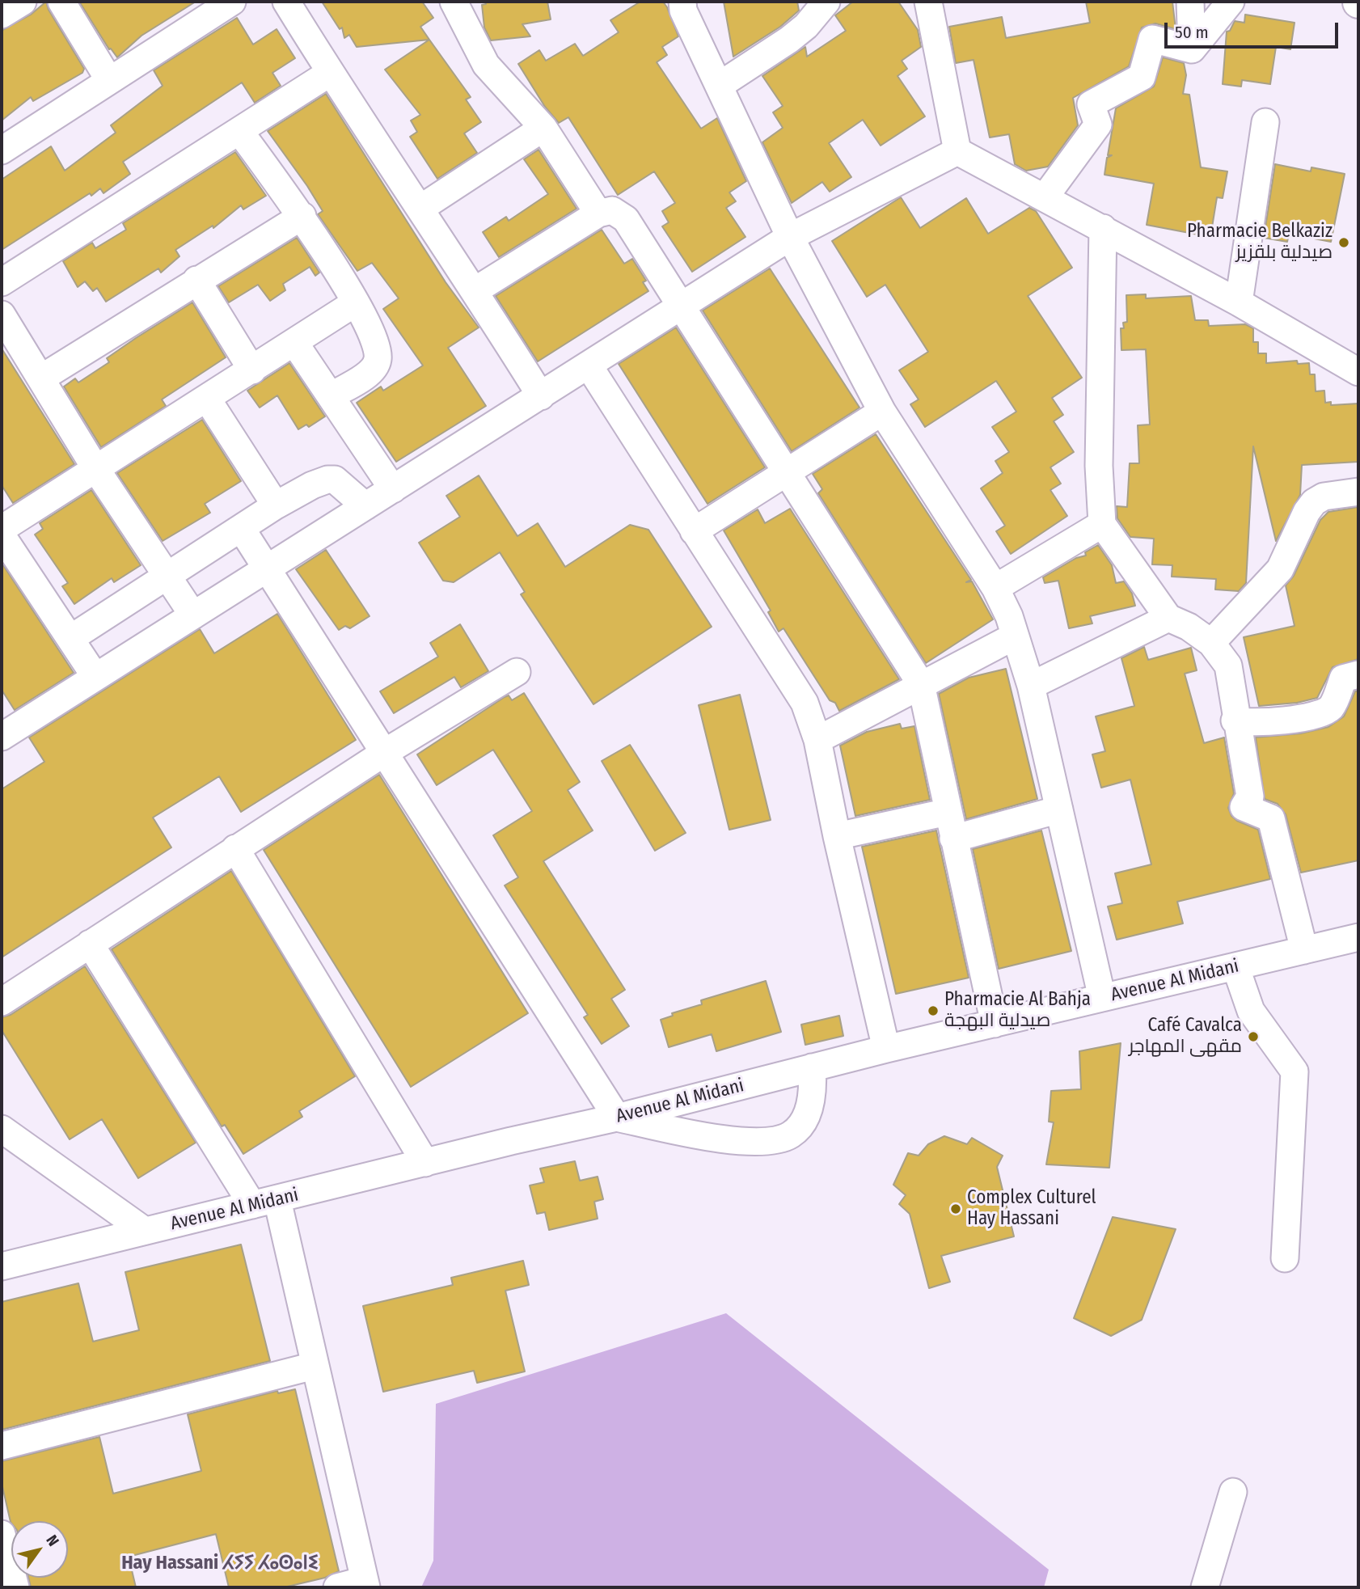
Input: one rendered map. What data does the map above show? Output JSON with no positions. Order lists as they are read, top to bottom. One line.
{"streets":{"street":["Avenue Al Midani"]},"districts":["Hay Hassani ⵃⵢⵢ ⵃⴰⵙⴰⵏⵉ"],"places":["Pharmacie Belkaziz صيدلية بلقزيز","Pharmacie Al Bahja صيدلية البهجة","Café Cavalca مقهى المهاجر","Complex Culturel Hay Hassani"],"scale_bar":"50 m","north":"top right"}
